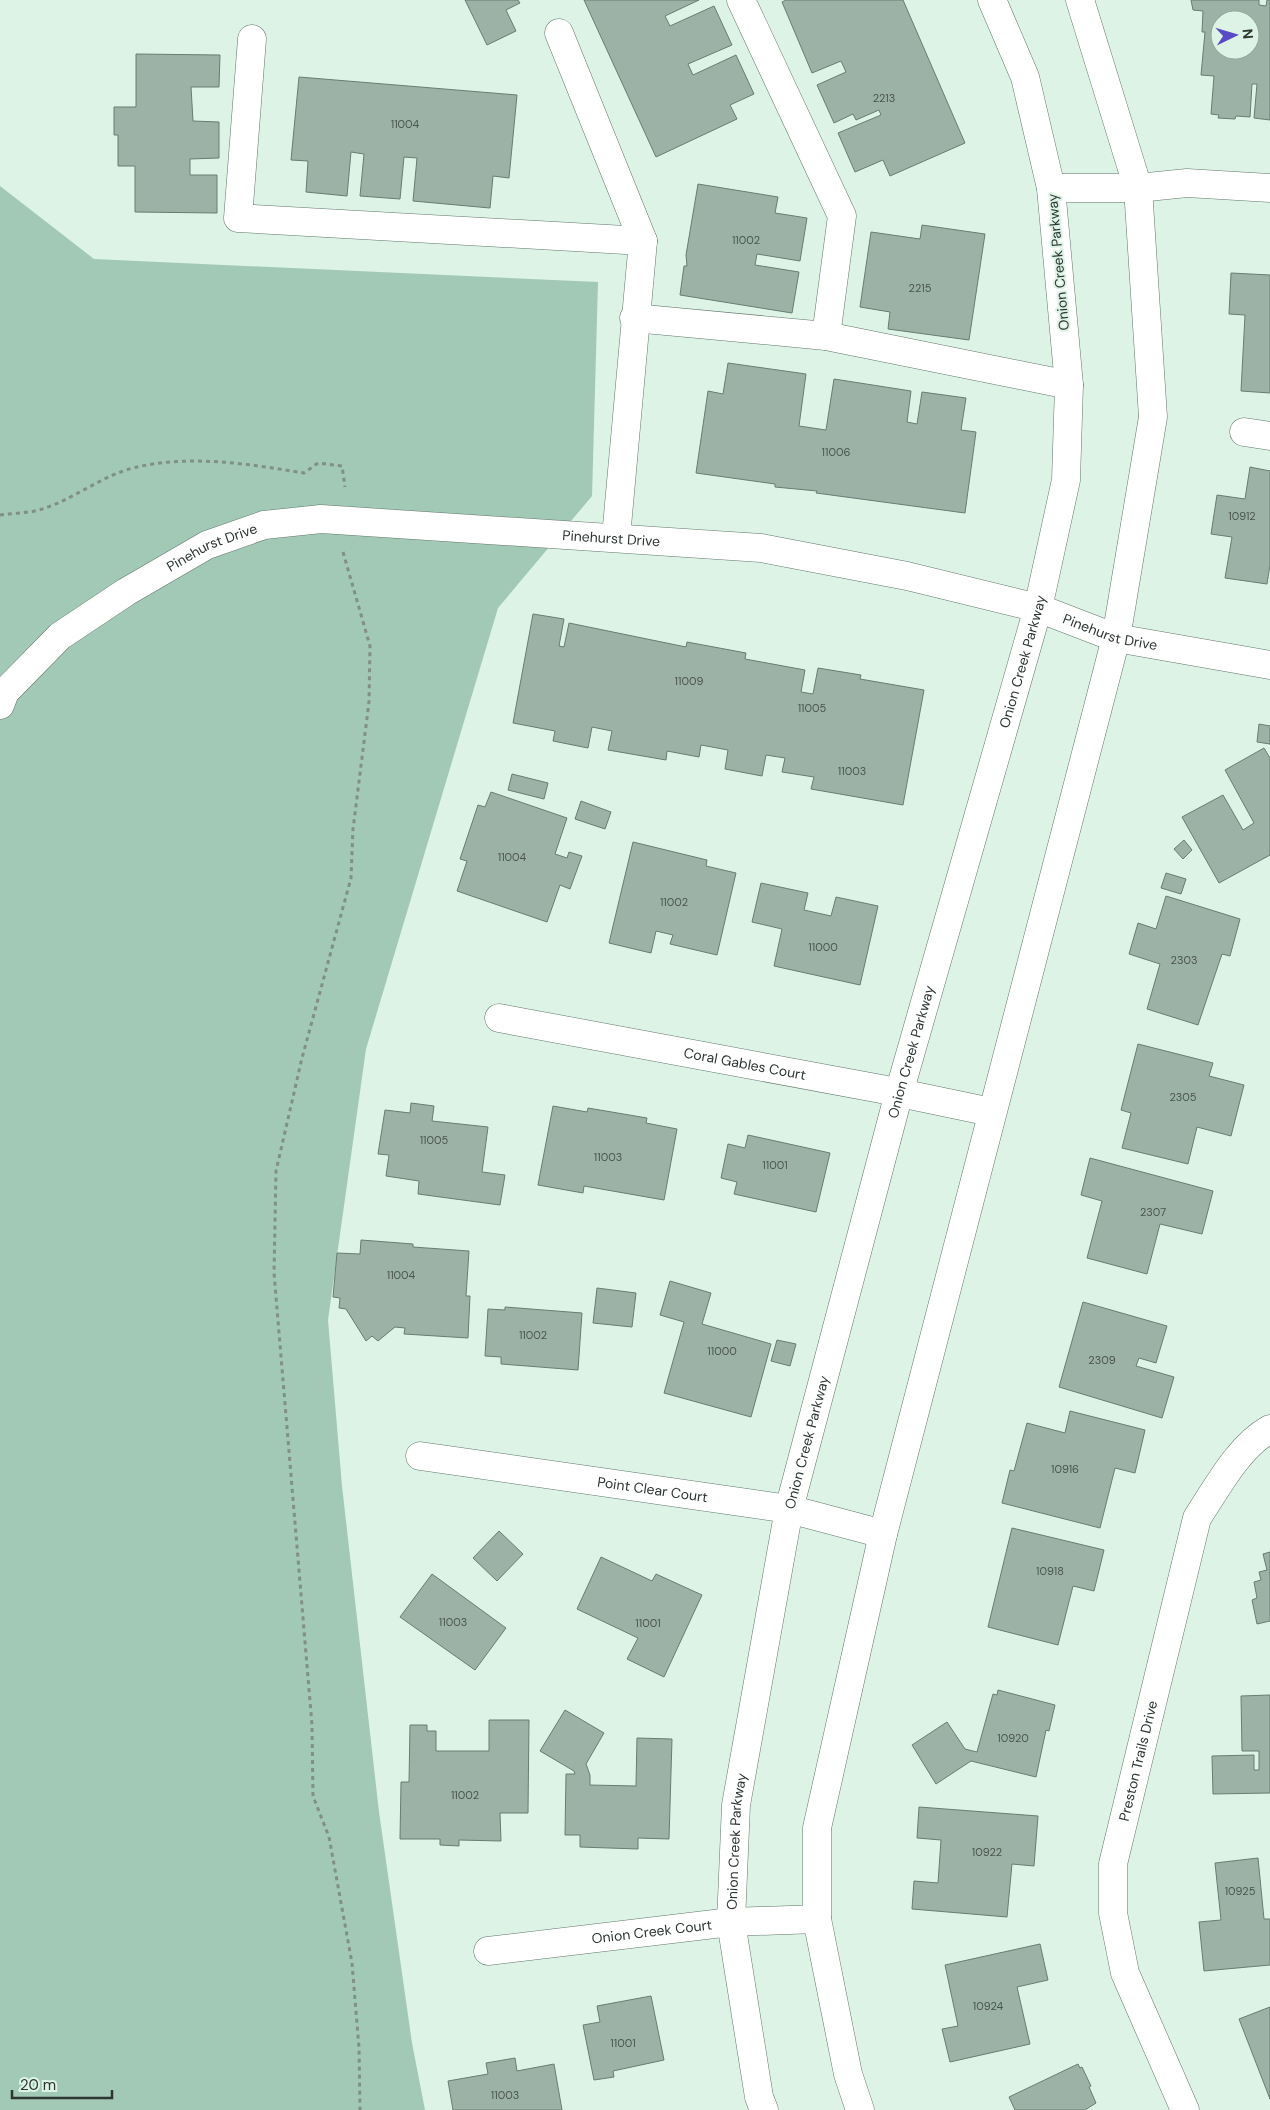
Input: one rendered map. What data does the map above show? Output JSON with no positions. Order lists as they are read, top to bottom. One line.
{"streets":{"street":["Onion Creek Parkway","Pinehurst Drive","Coral Gables Court","Point Clear Court","Preston Trails Drive","Onion Creek Court"]},"crossings":[["Onion Creek Parkway","Pinehurst Drive"],["Onion Creek Parkway","Coral Gables Court"],["Onion Creek Parkway","Point Clear Court"],["Onion Creek Parkway","Onion Creek Court"]],"house_numbers":["2213","11004","11002","2215","11006","10912","11009","11005","11003","11004","11002","11000","2303","2305","11005","11003","11001","2307","11004","11002","11000","2309","10916","10918","11003","11001","10920","11002","10922","10925","10924","11001","11003"],"scale_bar":"20 m","north":"right"}
